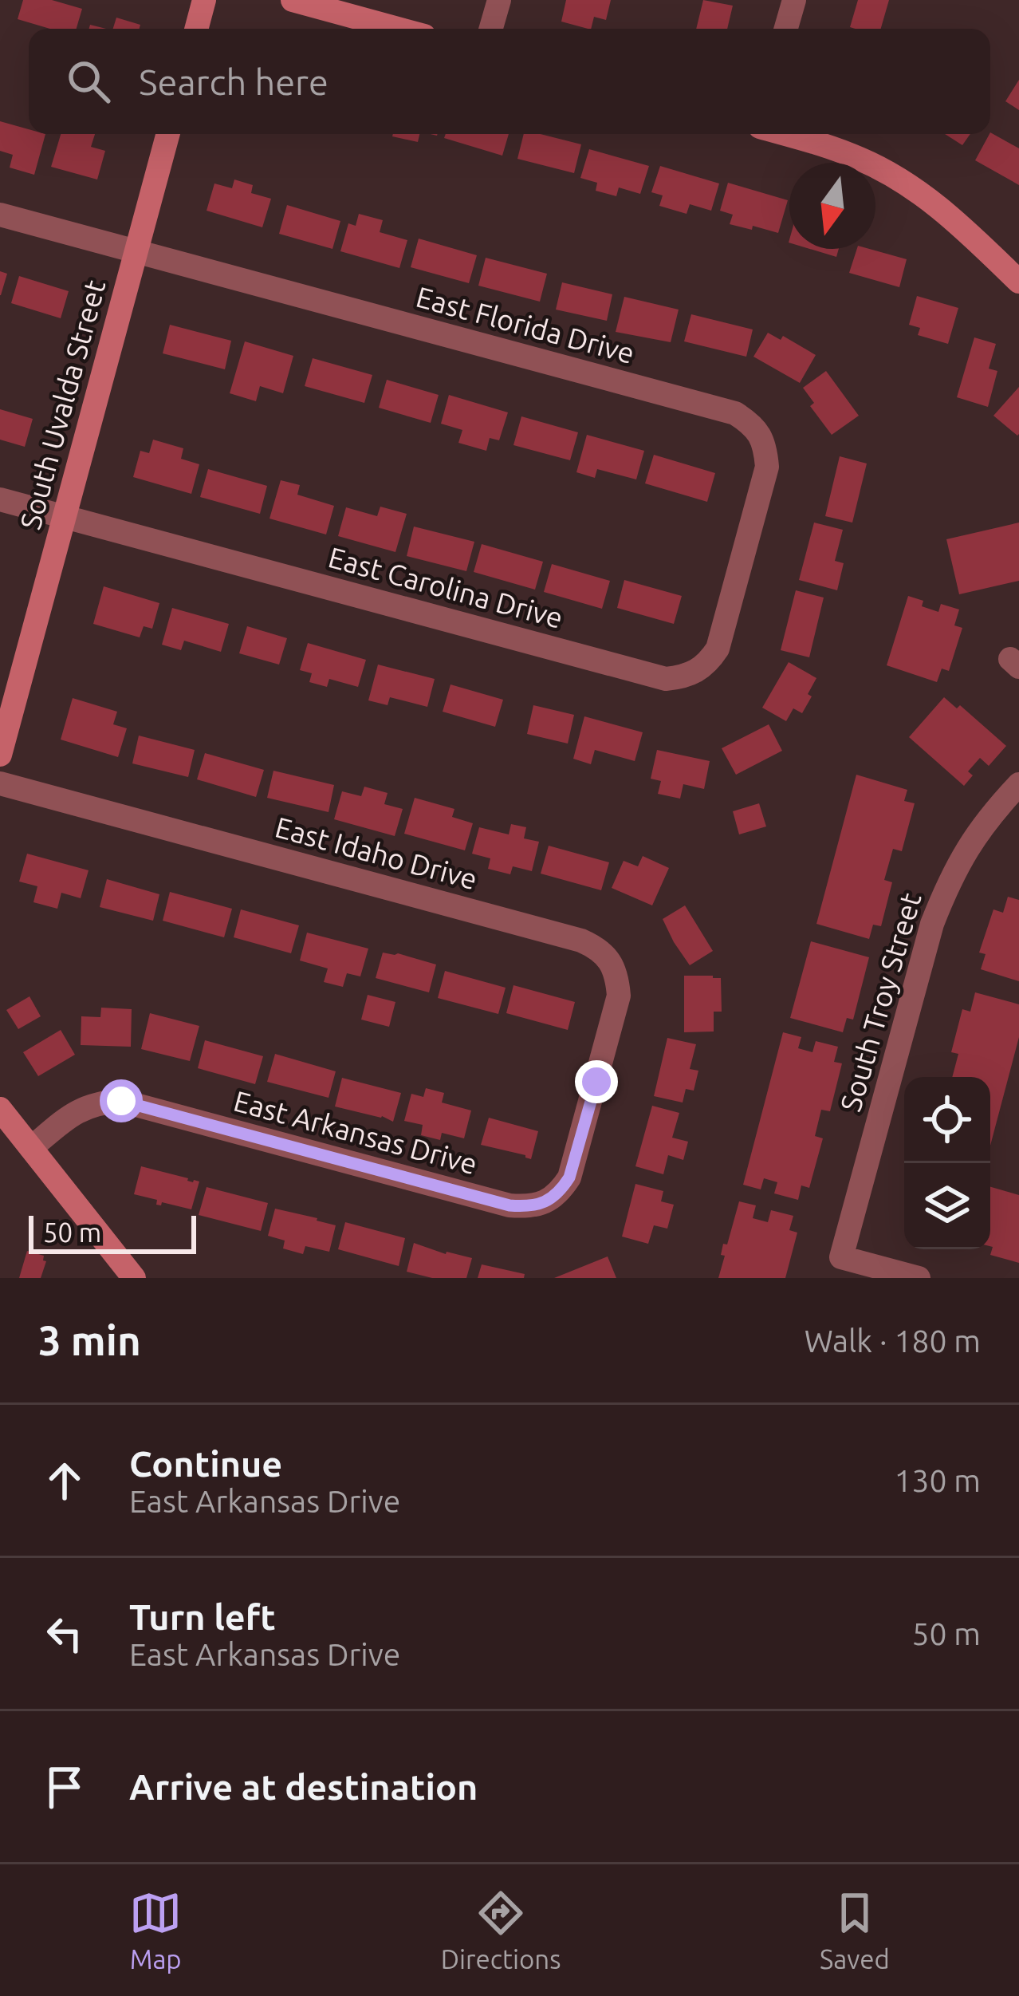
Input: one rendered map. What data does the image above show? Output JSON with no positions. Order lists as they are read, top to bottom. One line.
{"streets":{"street":["East Florida Drive","South Uvalda Street","East Carolina Drive","East Idaho Drive","South Troy Street","East Arkansas Drive"]},"crossings":[["East Florida Drive","South Uvalda Street"],["East Florida Drive","East Carolina Drive"],["South Uvalda Street","East Carolina Drive"],["East Idaho Drive","East Arkansas Drive"]],"scale_bar":"50 m","north":"bottom","page":{"search":"Search here","scale":"50 m","heading":["3 min","Walk · 180 m"],"list":[["Continue","East Arkansas Drive","130 m"],["Turn left","East Arkansas Drive","50 m"],"Arrive at destination"],"nav":["Map","Directions","Saved"]}}
